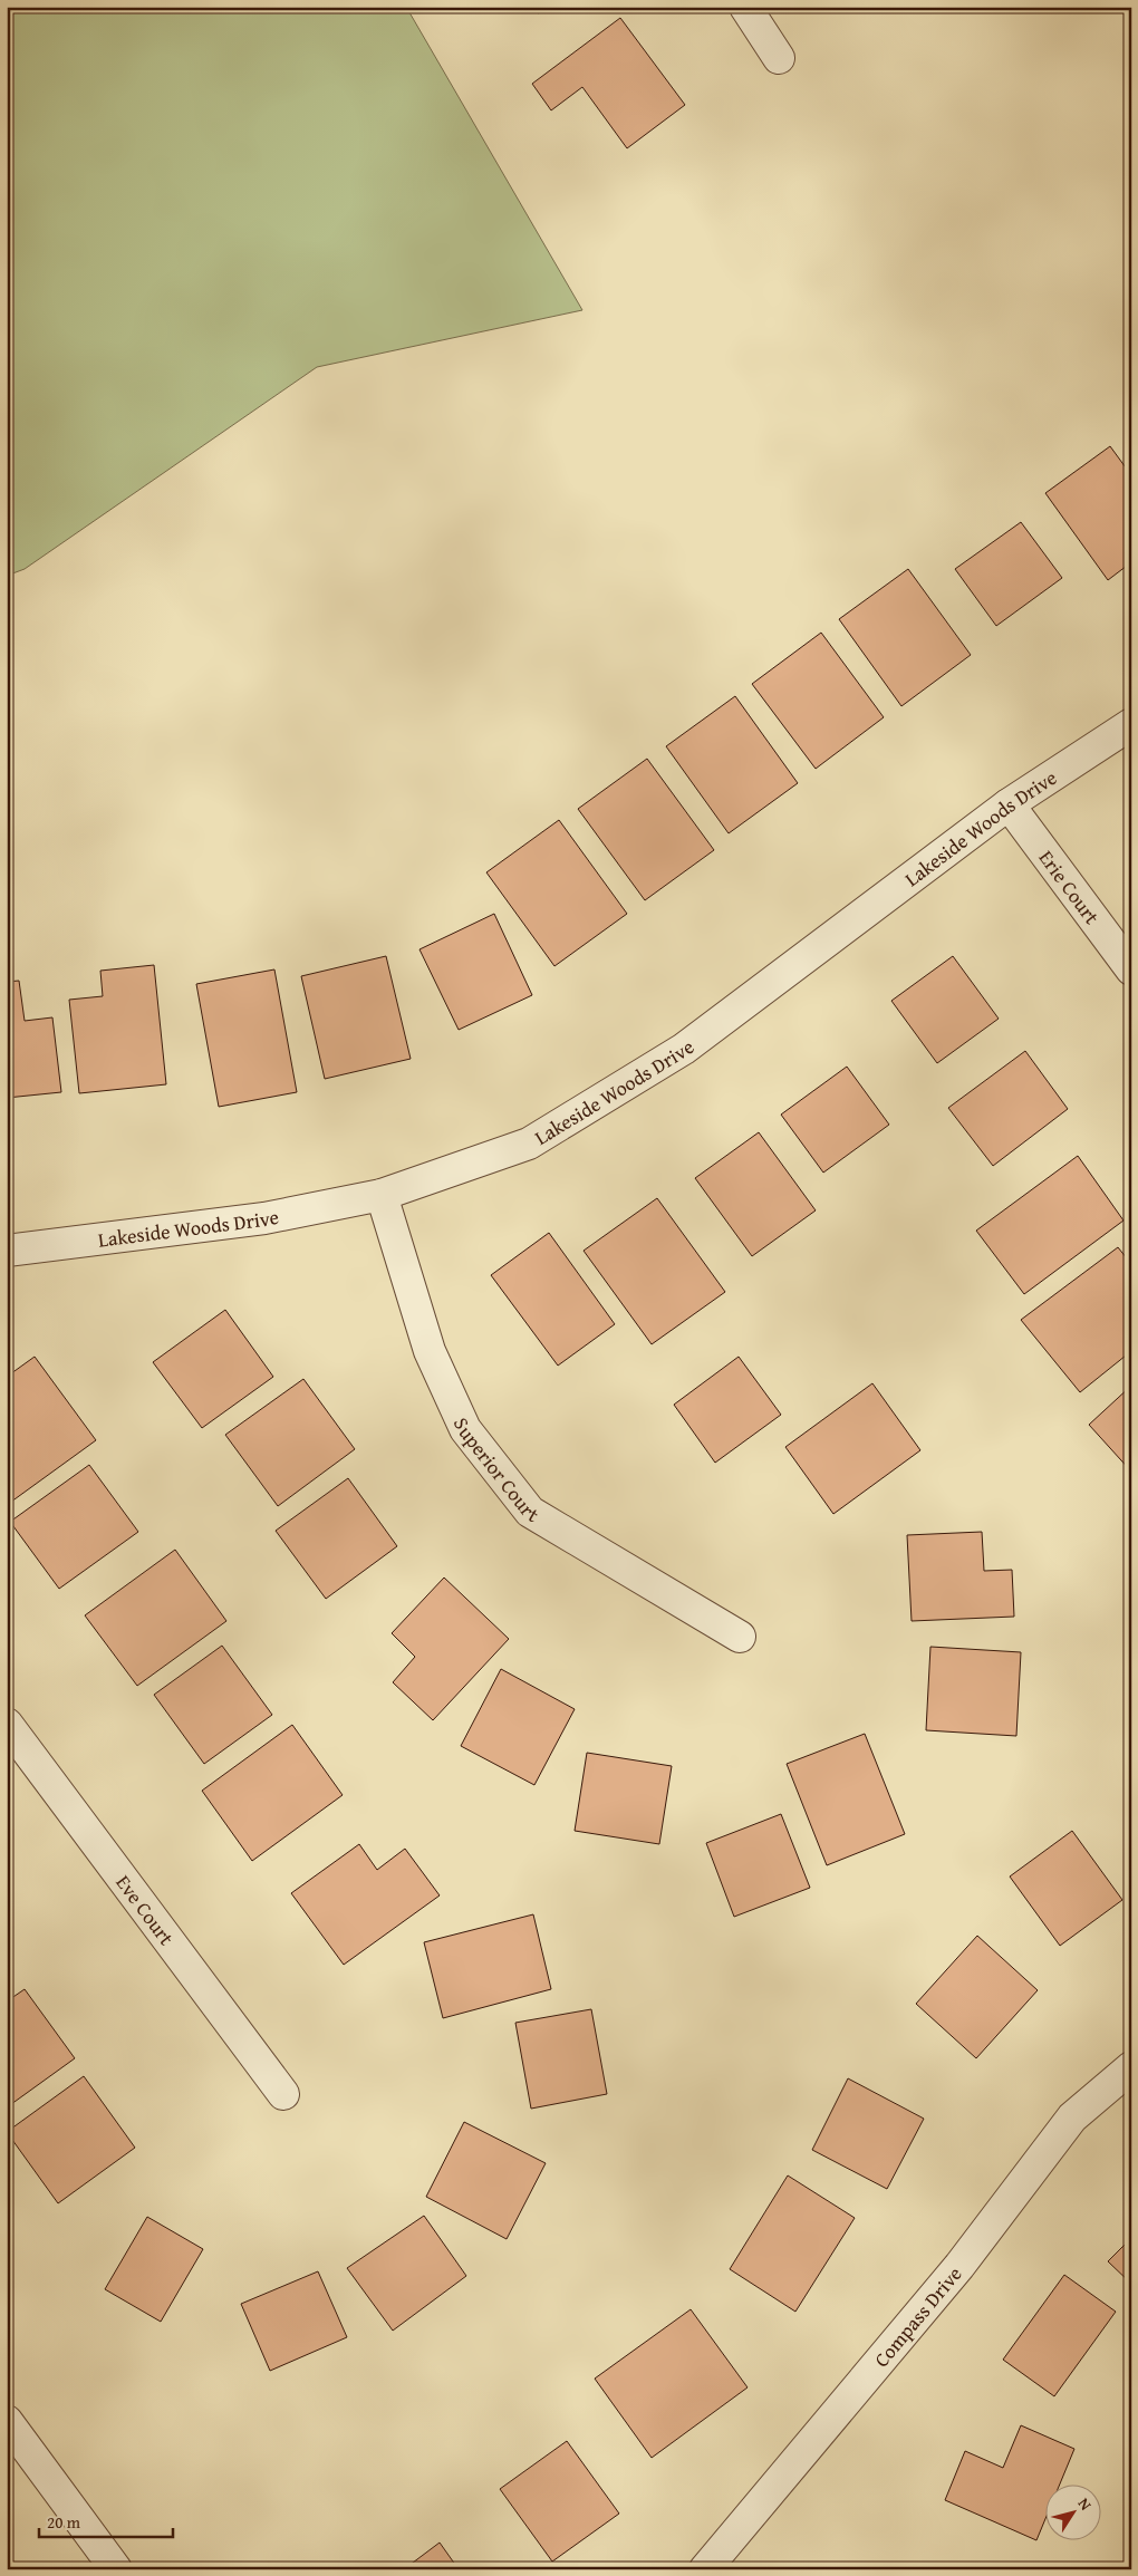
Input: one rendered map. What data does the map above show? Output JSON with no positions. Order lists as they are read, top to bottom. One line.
{"streets":{"street":["Lakeside Woods Drive","Erie Court","Superior Court","Eve Court","Compass Drive"]},"crossings":[["Lakeside Woods Drive","Erie Court"],["Lakeside Woods Drive","Superior Court"]],"scale_bar":"20 m","north":"top right"}
